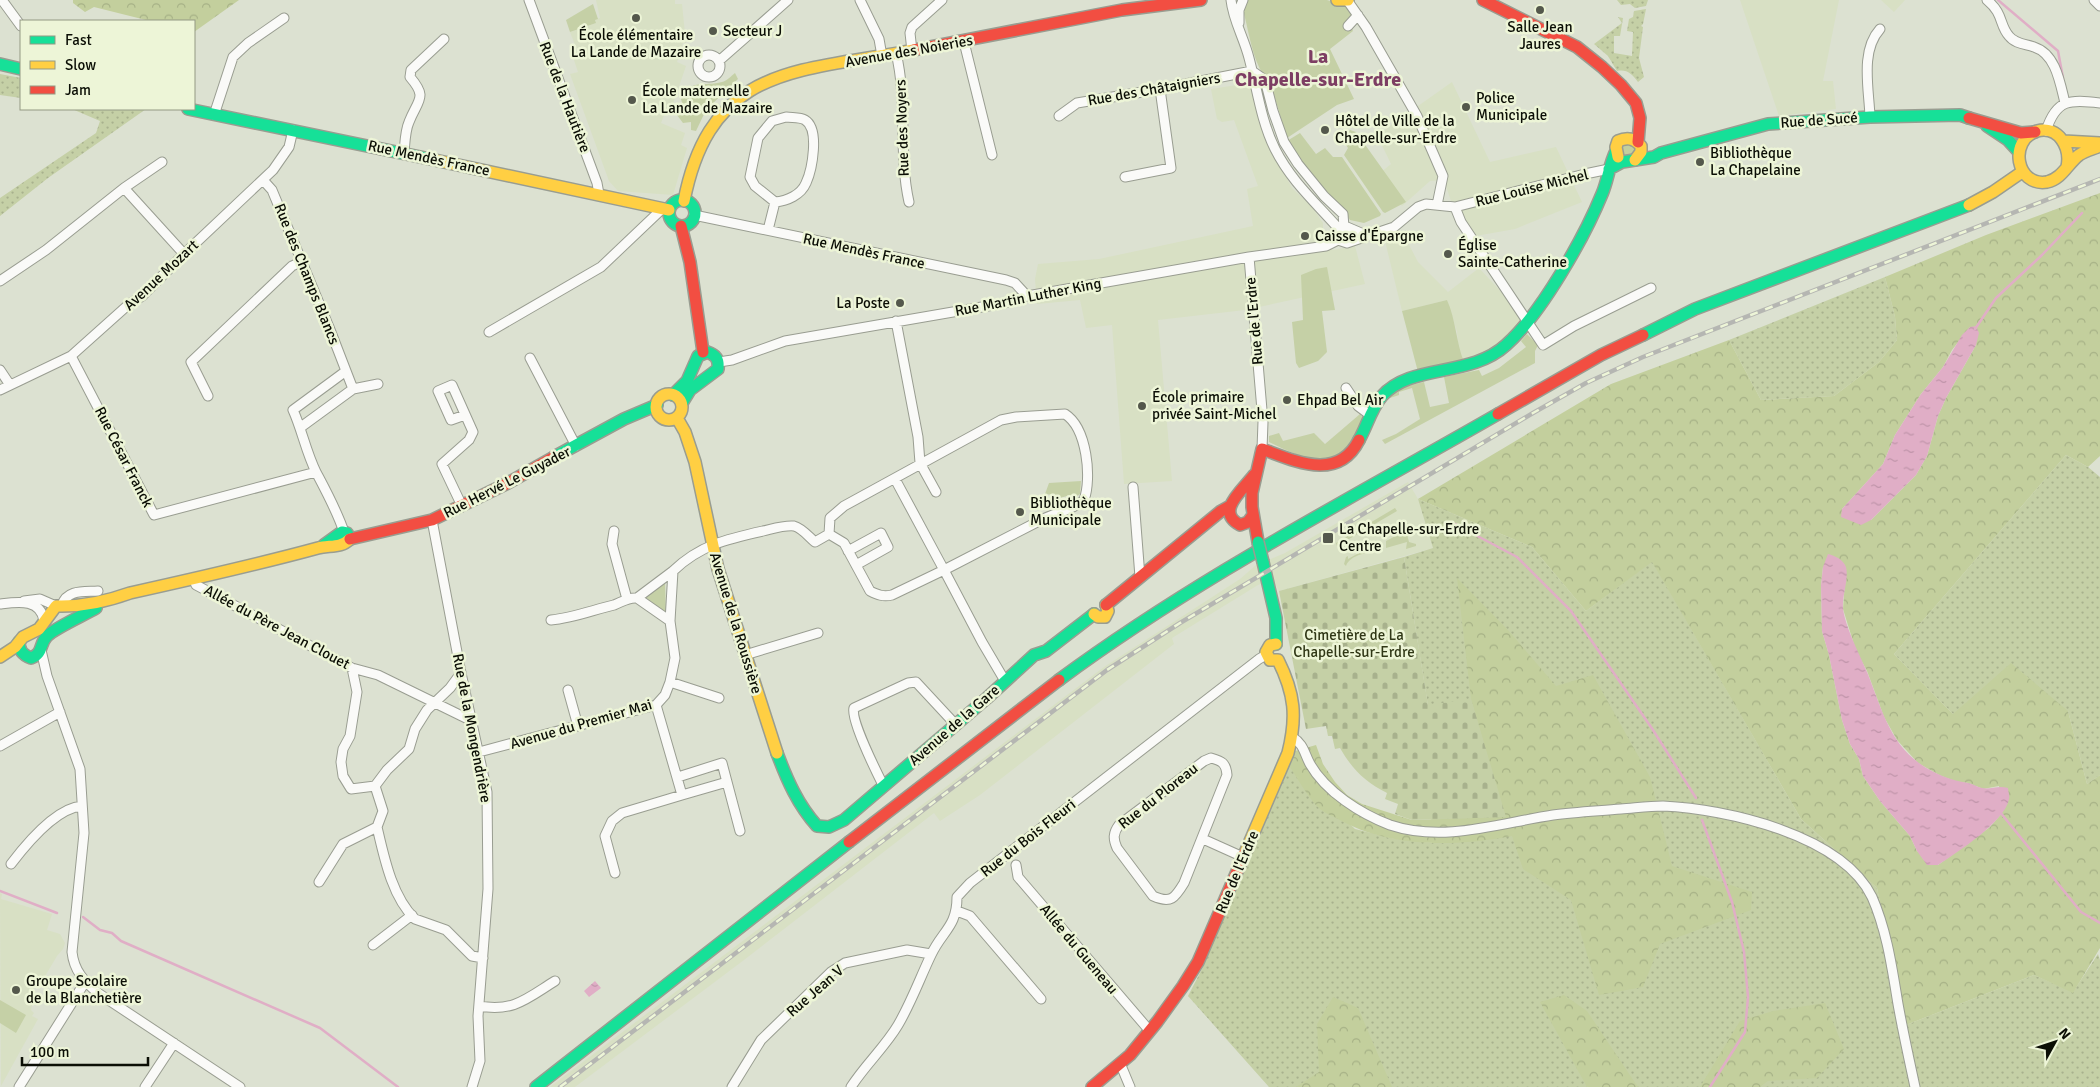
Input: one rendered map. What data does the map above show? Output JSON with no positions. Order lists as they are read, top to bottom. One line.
{"streets":{"street":["Avenue des Noieries","Rue des Châtaigniers","Rue de la Hautière","Rue de Sucé","Rue des Noyers","Rue Mendès France","Rue Louise Michel","Rue des Champs Blancs","Avenue Mozart","Rue Martin Luther King","Rue de l'Erdre","Rue César Franck","Rue Hervé Le Guyader","Avenue de la Roussière","Allée du Père Jean Clouet","Avenue du Premier Mai","Avenue de la Gare","Rue de la Mongendrière","Rue du Ploreau","Rue du Bois Fleuri","Allée du Gueneau","Rue Jean V"]},"crossings":[["Avenue des Noieries","Rue des Noyers"],["Avenue des Noieries","Rue Mendès France"],["Rue de la Hautière","Rue Mendès France"],["Rue de Sucé","Rue Louise Michel"],["Rue Mendès France","Avenue Mozart"],["Rue Mendès France","Rue Martin Luther King"],["Rue des Champs Blancs","Avenue Mozart"],["Avenue Mozart","Rue César Franck"],["Rue Martin Luther King","Rue de l'Erdre"],["Rue de l'Erdre","Avenue de la Gare"],["Rue de l'Erdre","Rue du Bois Fleuri"],["Rue de l'Erdre","Allée du Gueneau"],["Rue Hervé Le Guyader","Avenue de la Roussière"],["Rue Hervé Le Guyader","Allée du Père Jean Clouet"],["Rue Hervé Le Guyader","Rue de la Mongendrière"],["Avenue de la Roussière","Avenue de la Gare"],["Allée du Père Jean Clouet","Rue de la Mongendrière"],["Avenue du Premier Mai","Rue de la Mongendrière"],["Rue du Bois Fleuri","Rue Jean V"]],"districts":["La Chapelle-sur-Erdre"],"parks":["Cimetière de La Chapelle-sur-Erdre"],"places":{"other":["Salle Jean Jaures","École élémentaire La Lande de Mazaire","Secteur J","École maternelle La Lande de Mazaire","Police Municipale","Hôtel de Ville de la Chapelle-sur-Erdre","Bibliothèque La Chapelaine","Caisse d'Épargne","Église Sainte-Catherine","La Poste","Ehpad Bel Air","École primaire privée Saint-Michel","Bibliothèque Municipale","Groupe Scolaire de la Blanchetière"],"transit":["La Chapelle-sur-Erdre Centre"]},"legend":["Fast","Slow","Jam"],"scale_bar":"100 m","north":"top right"}
